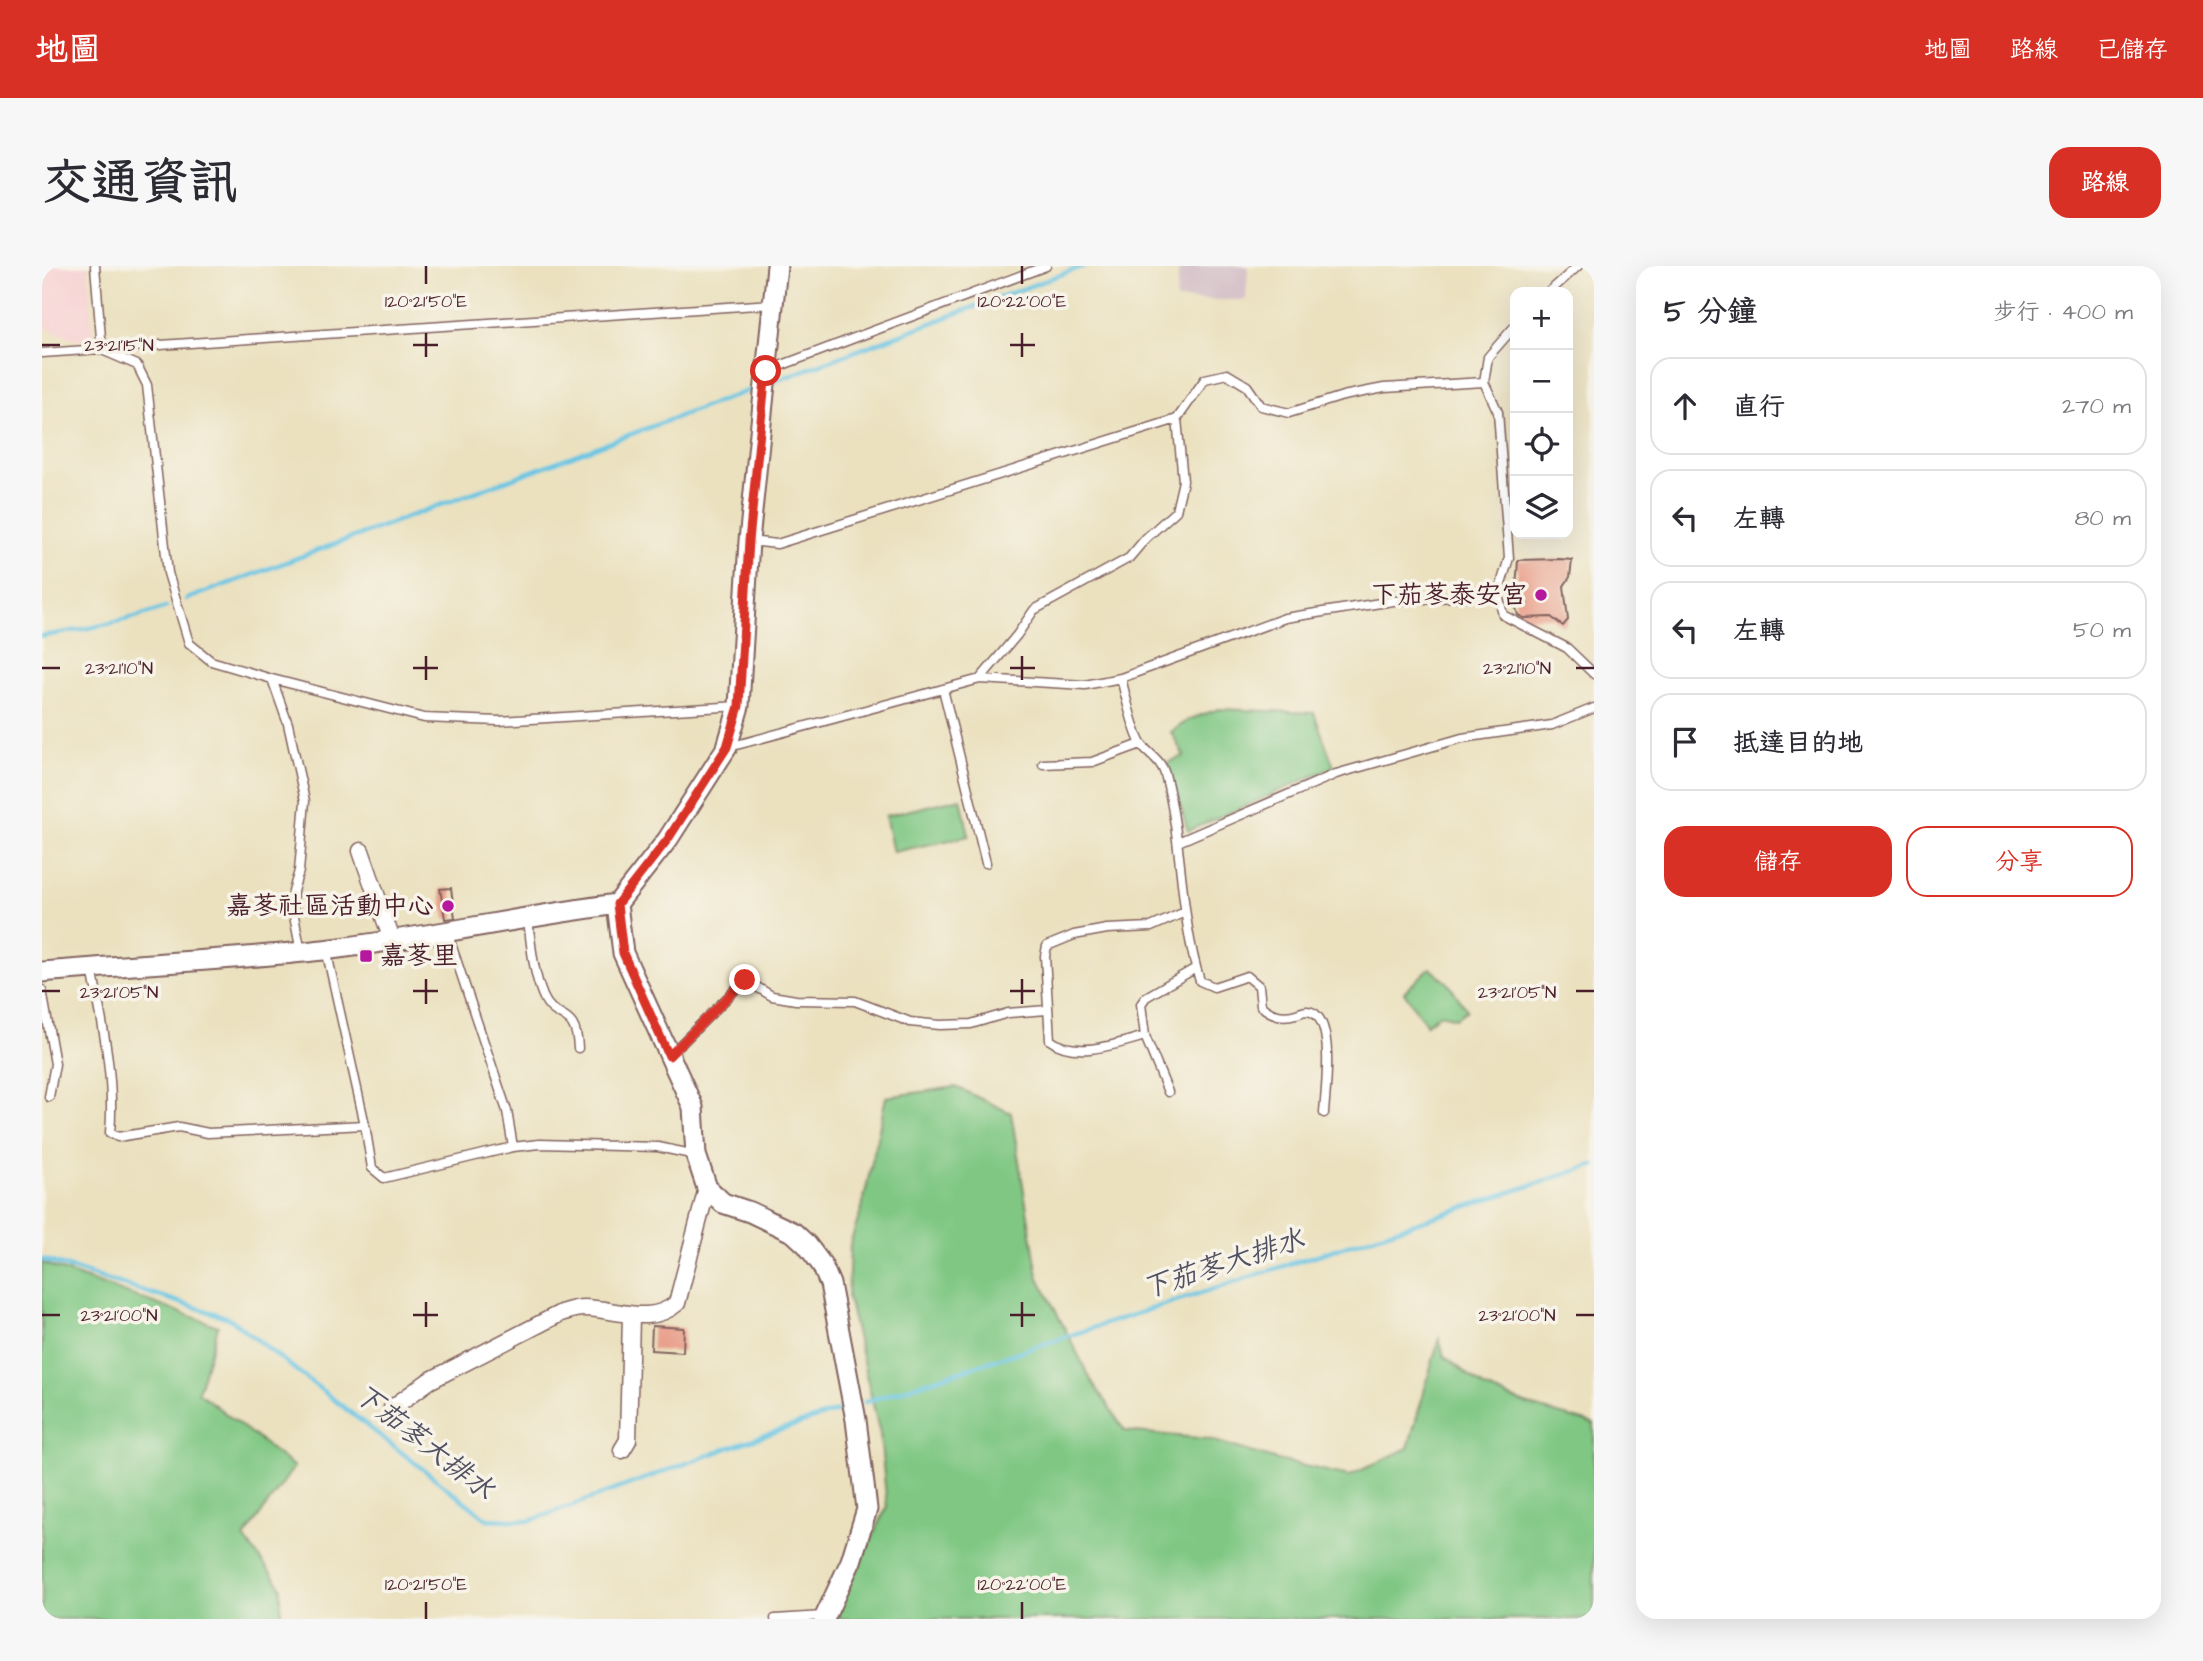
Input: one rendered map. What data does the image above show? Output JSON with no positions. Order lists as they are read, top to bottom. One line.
{"water":["下茄苳大排水"],"places":{"other":["下茄苳泰安宮","嘉苳社區活動中心"],"transit":["嘉苳里"]},"page":{"header":"地圖","nav":["地圖","路線","已儲存"],"title":"交通資訊","buttons":["路線",["儲存","分享"]],"heading":["5 分鐘","步行 · 400 m"],"map_buttons":["+","−"],"list":[["直行","270 m"],["左轉","80 m"],["左轉","50 m"],"抵達目的地"]},"coordinates":["120°21'50\"E","120°22'00\"E","23°21'15\"N","23°21'10\"N","23°21'05\"N","23°21'00\"N"]}
